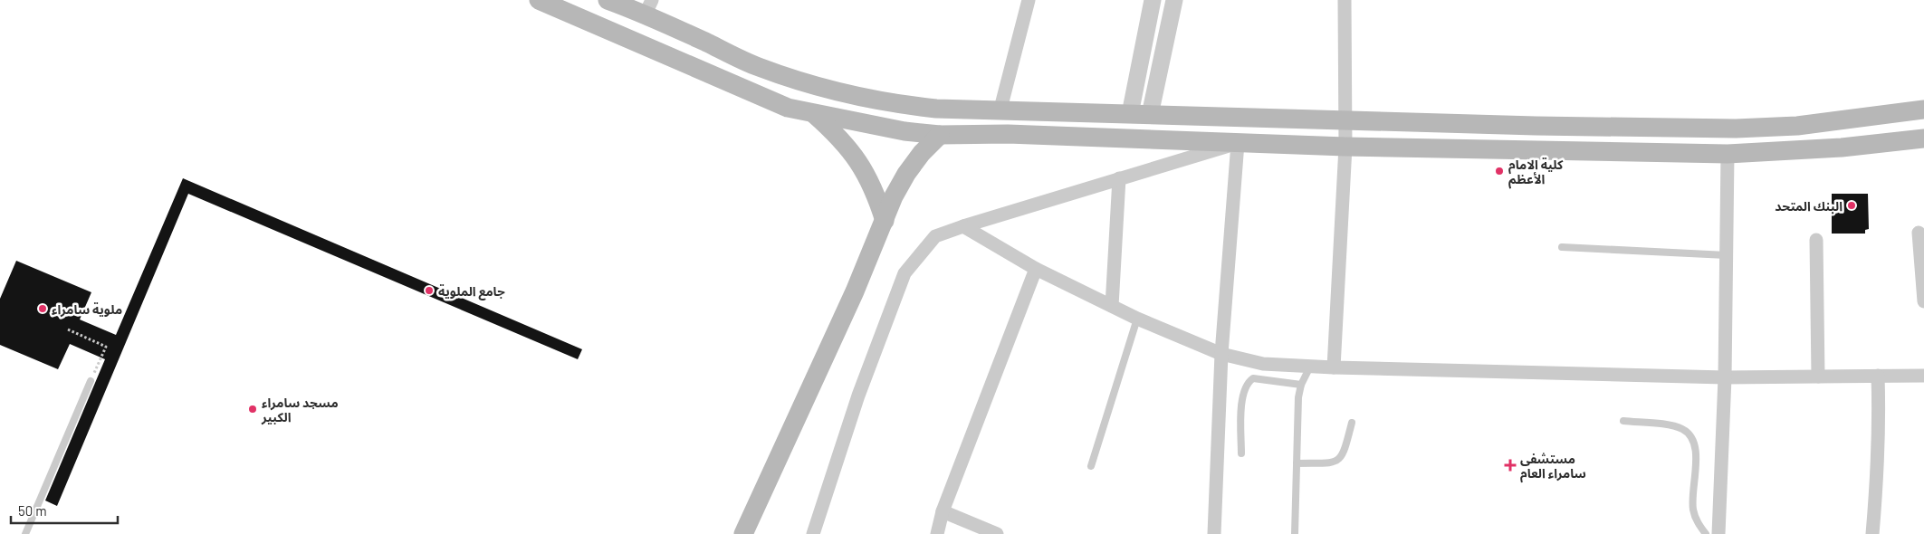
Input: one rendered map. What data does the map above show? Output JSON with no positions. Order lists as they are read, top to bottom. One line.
{"places":{"other":["كلية الامام الأعظم","البنك المتحد","جامع الملوية","ملوية سامراء","مسجد سامراء الكبير"],"health":["مستشفى سامراء العام"]},"scale_bar":"50 m"}
